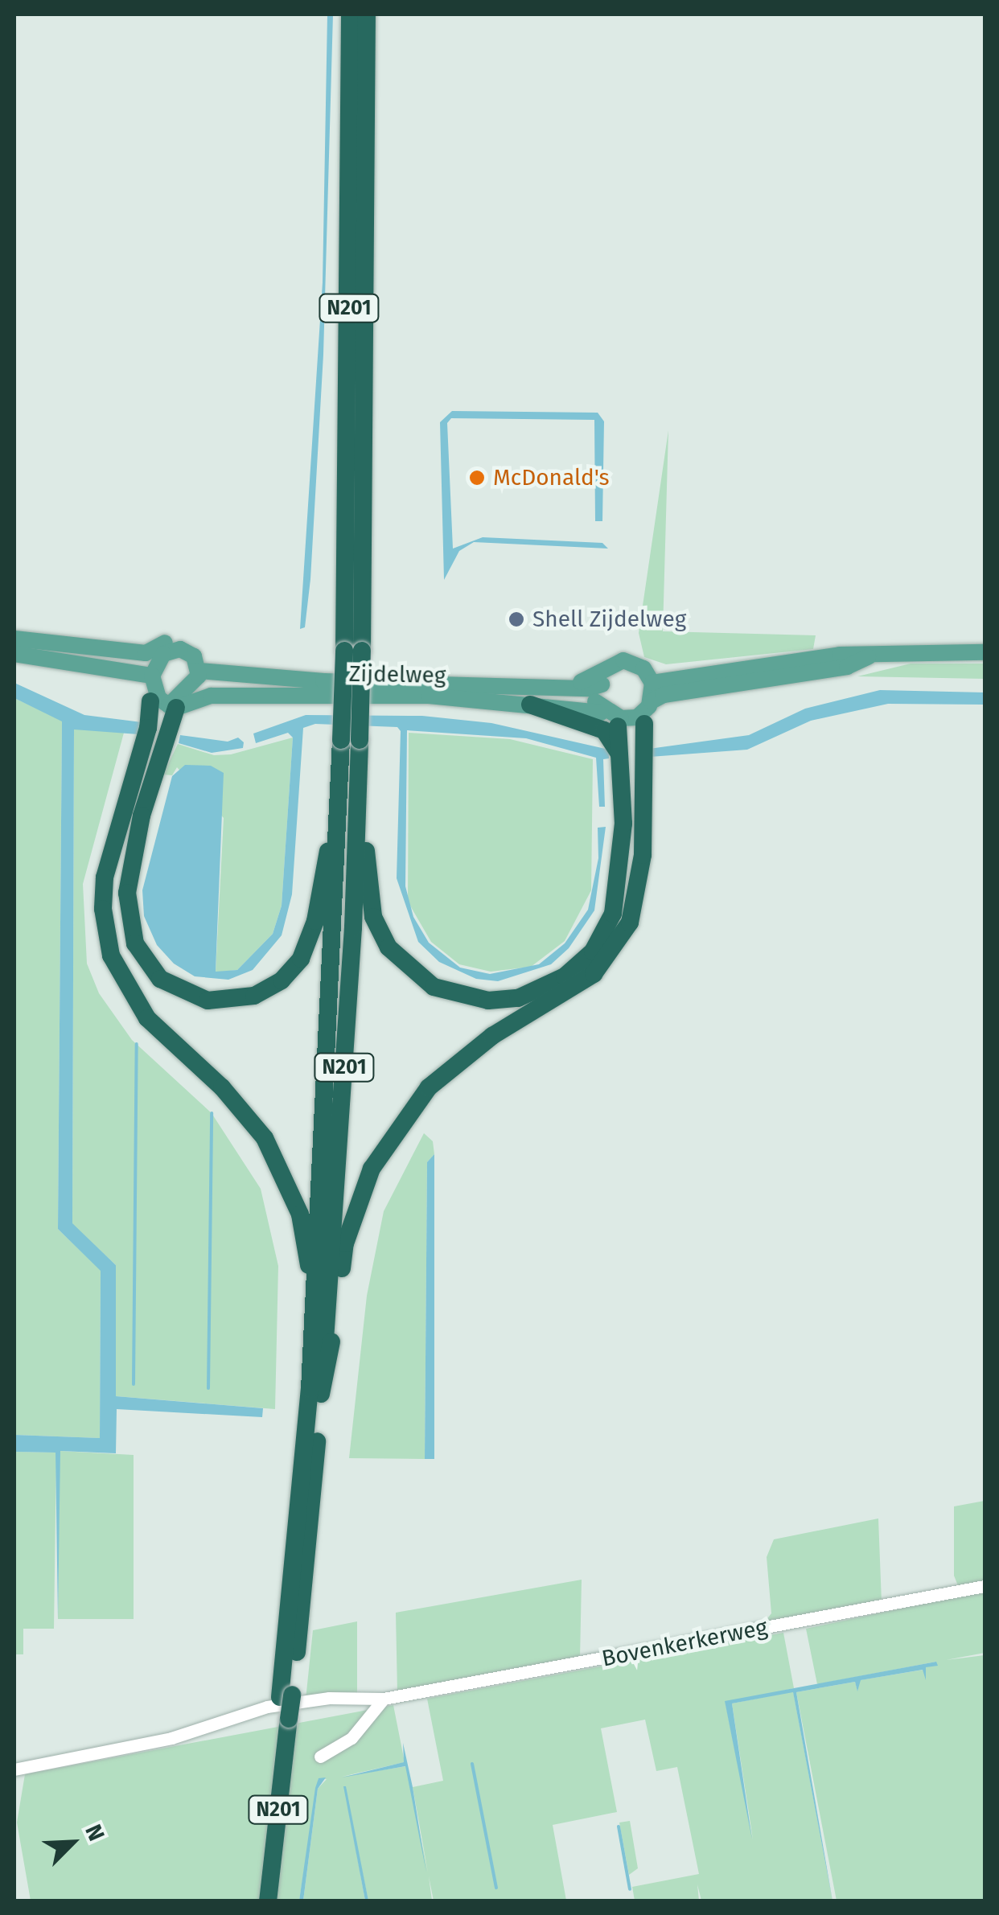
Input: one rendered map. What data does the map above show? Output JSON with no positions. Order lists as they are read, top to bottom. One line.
{"streets":{"highway":["N201"],"main road":["Zijdelweg"],"street":["Bovenkerkerweg"]},"crossings":[["N201","Zijdelweg"]],"places":["McDonald's","Shell Zijdelweg"],"north":"top right"}
